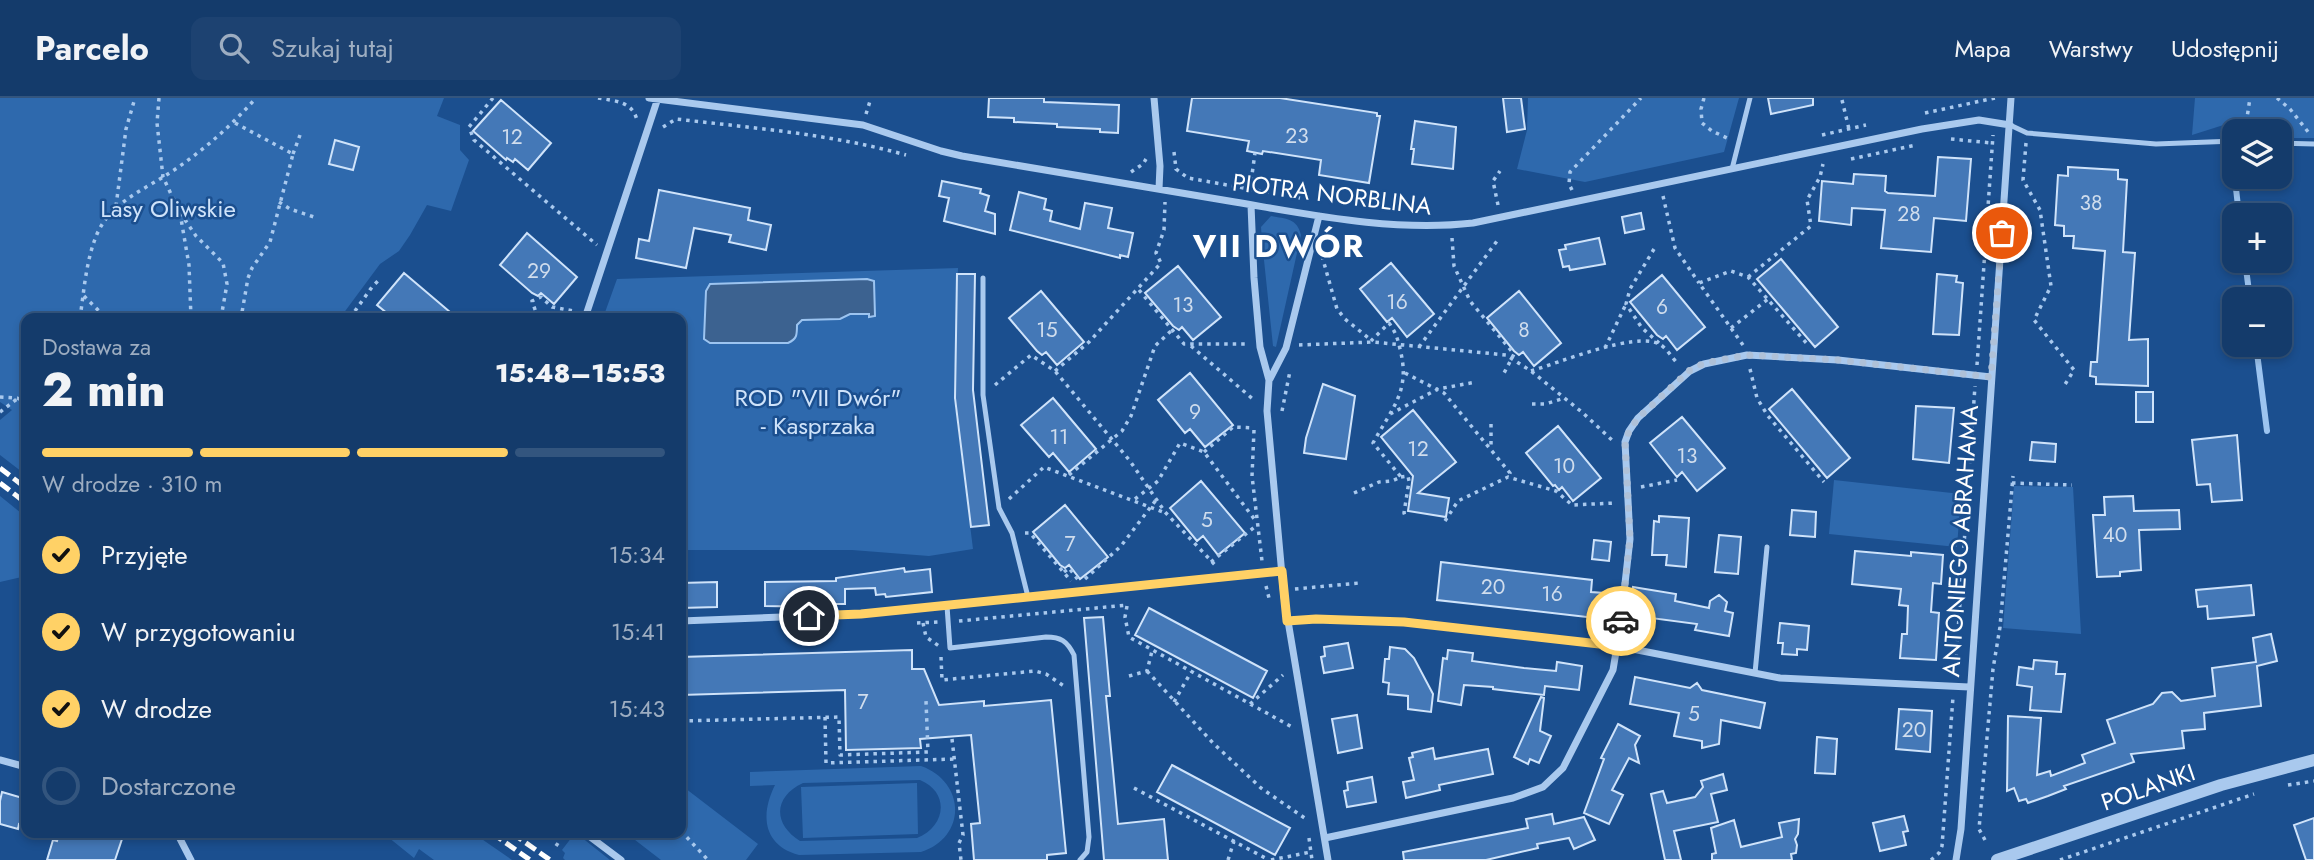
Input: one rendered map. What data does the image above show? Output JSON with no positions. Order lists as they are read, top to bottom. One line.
{"streets":{"street":["PIOTRA NORBLINA","ANTONIEGO ABRAHAMA","POLANKI"]},"crossings":[["PIOTRA NORBLINA","ANTONIEGO ABRAHAMA"]],"districts":["VII DWÓR"],"parks":["Lasy Oliwskie","ROD \"VII Dwór\" - Kasprzaka"],"house_numbers":["23","12","38","28","29","16","13","6","15","8","9","11","12","13","10","5","40","7","20","16","7","5","20"],"page":{"header":"Parcelo","search":"Szukaj tutaj","nav":["Mapa","Warstwy","Udostępnij"],"map_buttons":["+","−"],"heading":["2 min","Dostawa za","15:48–15:53"],"bar":"W drodze · 310 m","list":[["Przyjęte","15:34"],["W przygotowaniu","15:41"],["W drodze","15:43"],"Dostarczone"]}}
